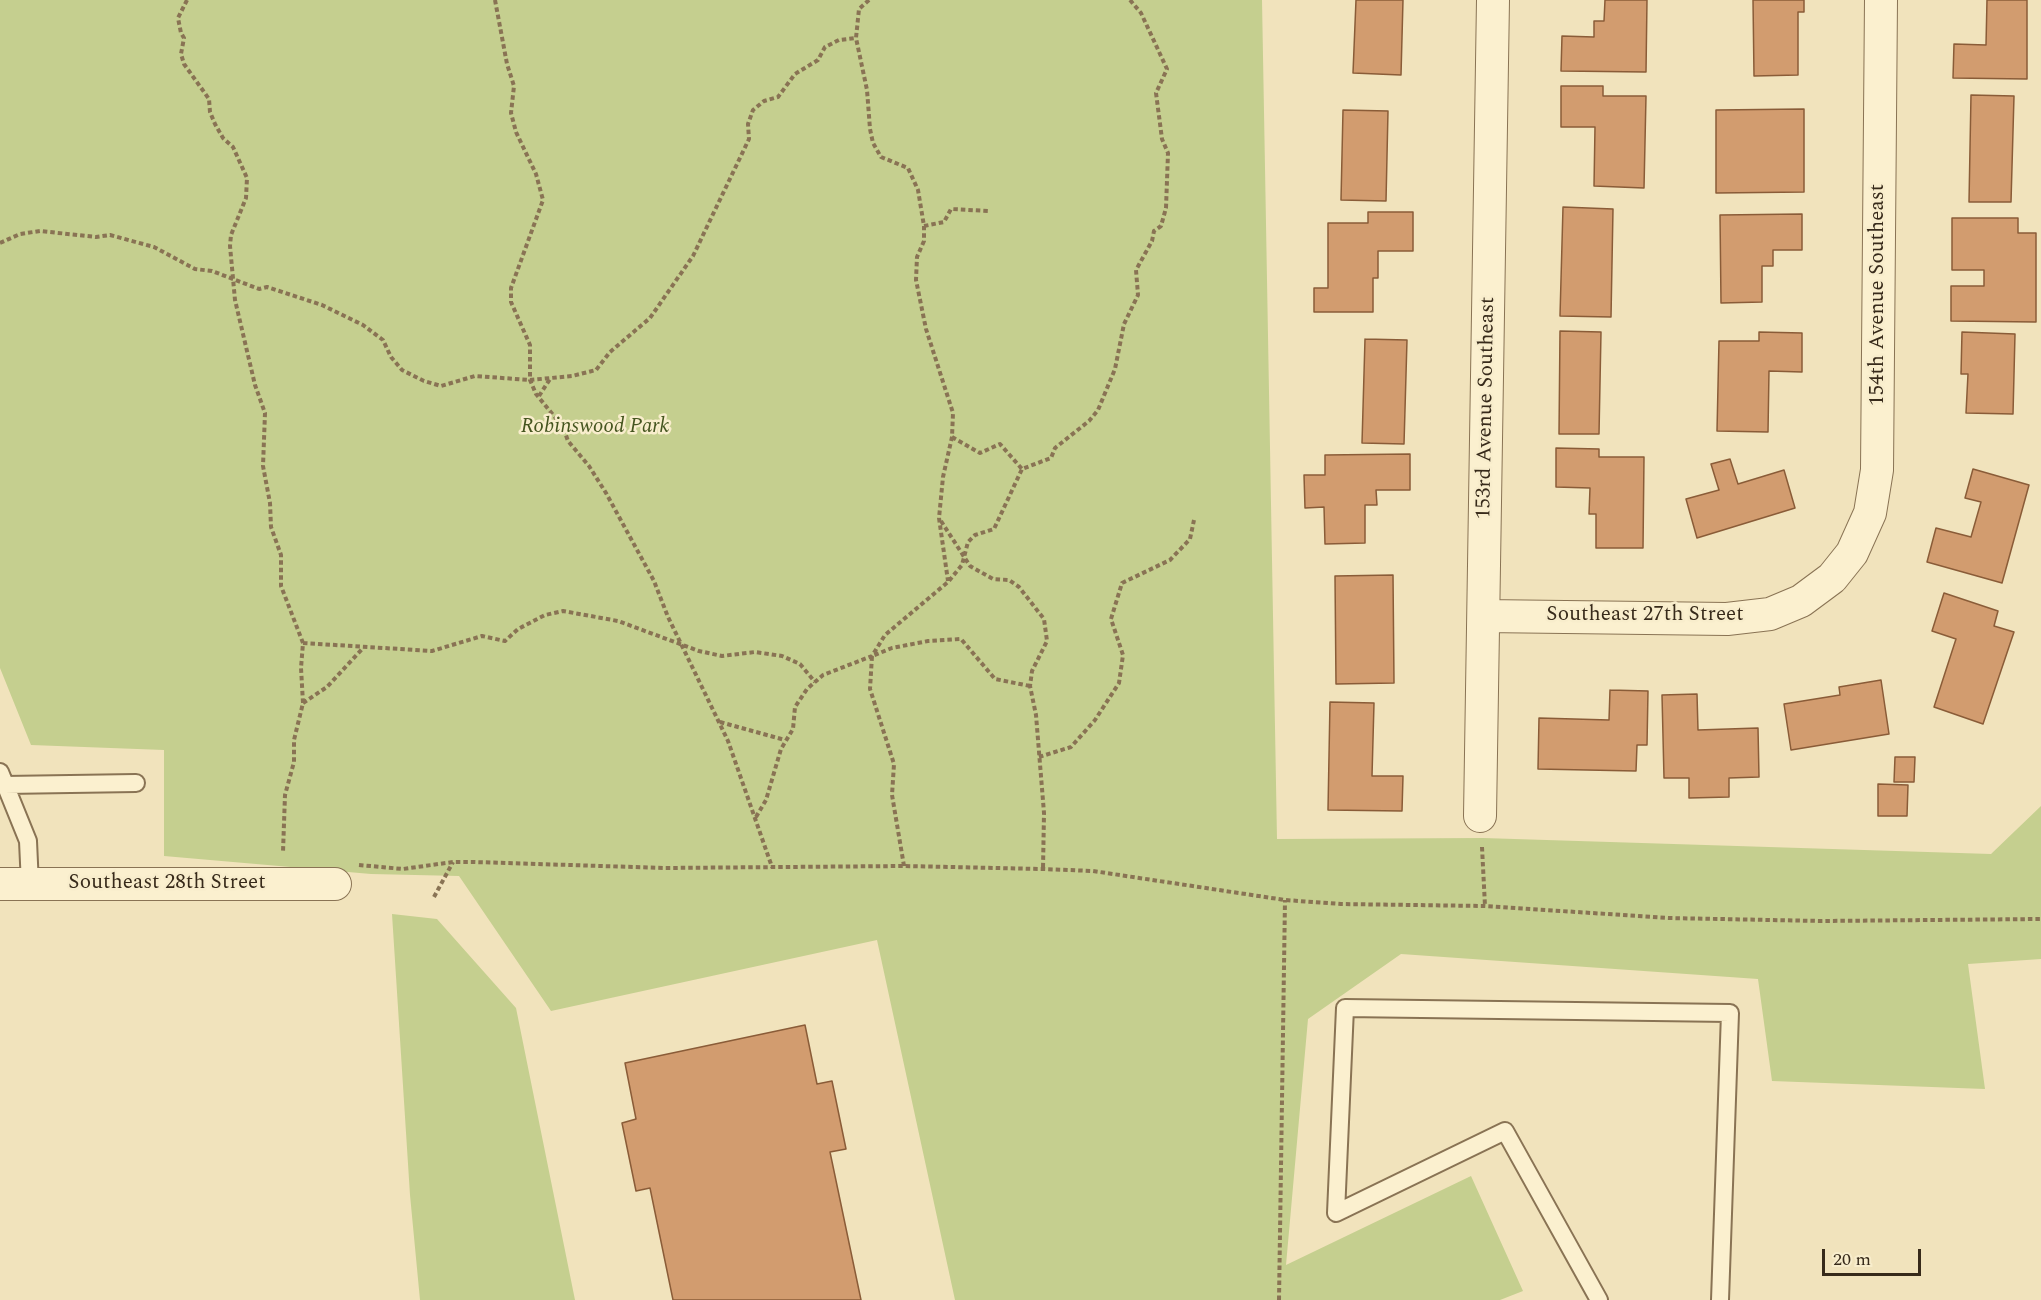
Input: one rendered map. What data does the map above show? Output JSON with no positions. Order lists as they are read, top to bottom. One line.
{"streets":{"street":["154th Avenue Southeast","153rd Avenue Southeast","Southeast 27th Street","Southeast 28th Street"]},"crossings":[["154th Avenue Southeast","Southeast 27th Street"],["153rd Avenue Southeast","Southeast 27th Street"]],"parks":["Robinswood Park"],"scale_bar":"20 m"}
